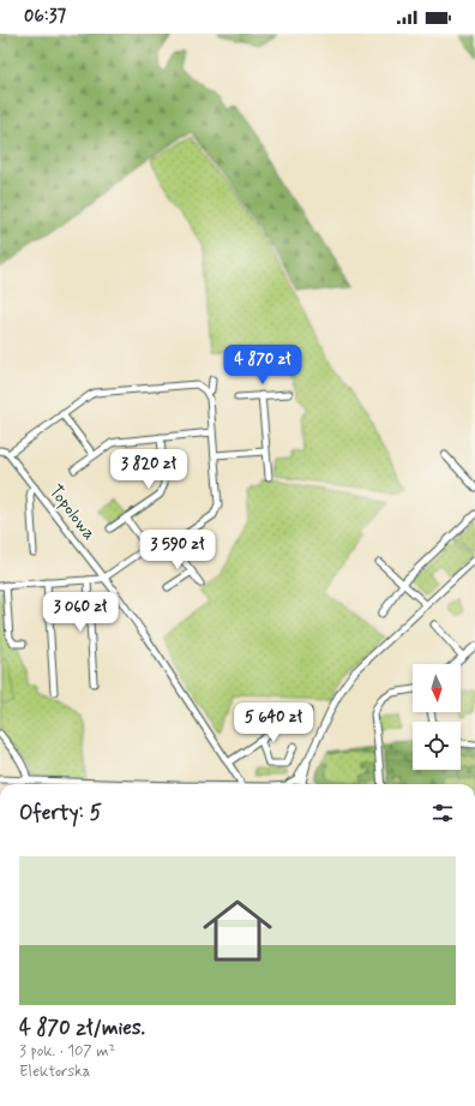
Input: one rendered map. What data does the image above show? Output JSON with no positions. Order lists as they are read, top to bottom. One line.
{"streets":{"street":["Topolowa"]},"north":"bottom","page":{"status":"06:37","price":["4 870 zł","3 820 zł","3 590 zł","3 060 zł","5 640 zł"],"heading":"Oferty: 5","list":[{"name":"4 870 zł/mies.","note":"3 pok. · 107 m² · Elektorska"}]}}
